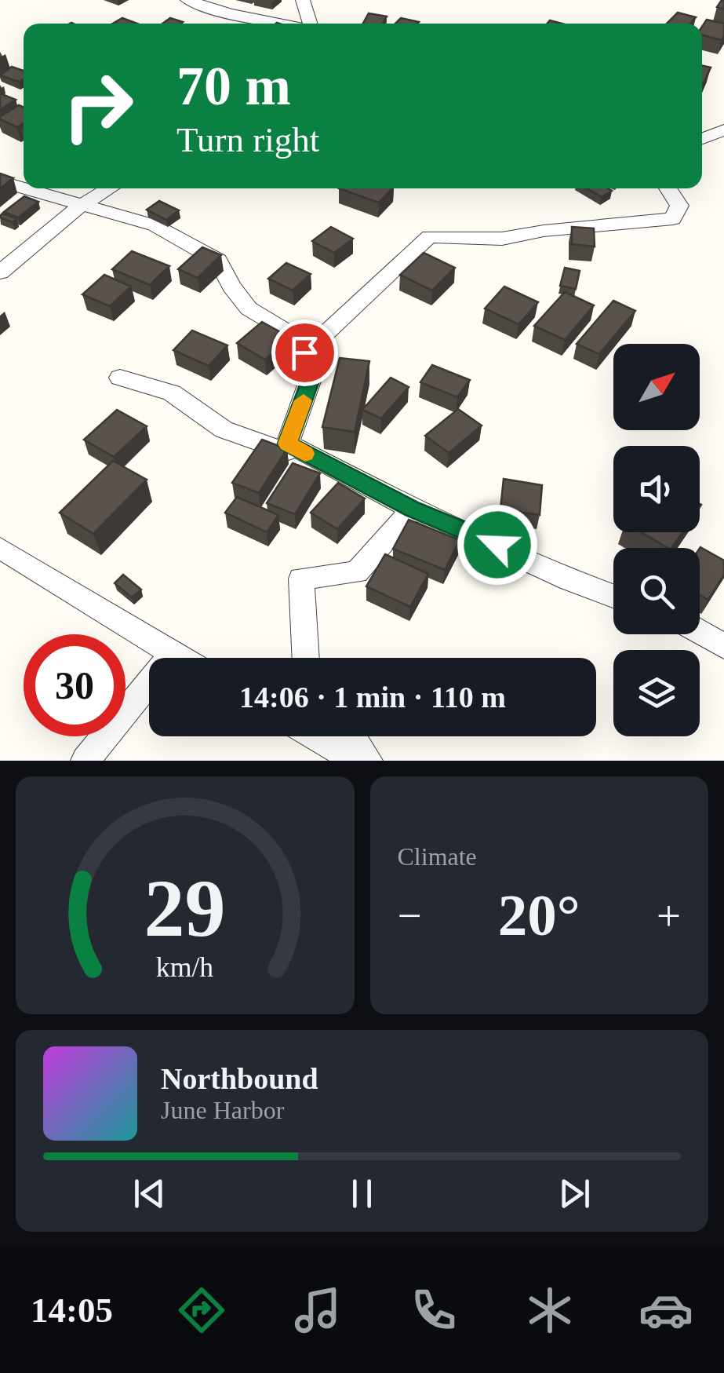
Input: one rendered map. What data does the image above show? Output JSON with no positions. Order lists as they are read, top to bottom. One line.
{"north":"top right","page":{"turn":["70 m","Turn right"],"limit":"30","trip":"14:06 · 1 min · 110 m","tile":"Climate","heat":["−","20°","+"],"song":["Northbound","June Harbor"],"tabs":"14:05","gauge":["29","km/h"]}}
